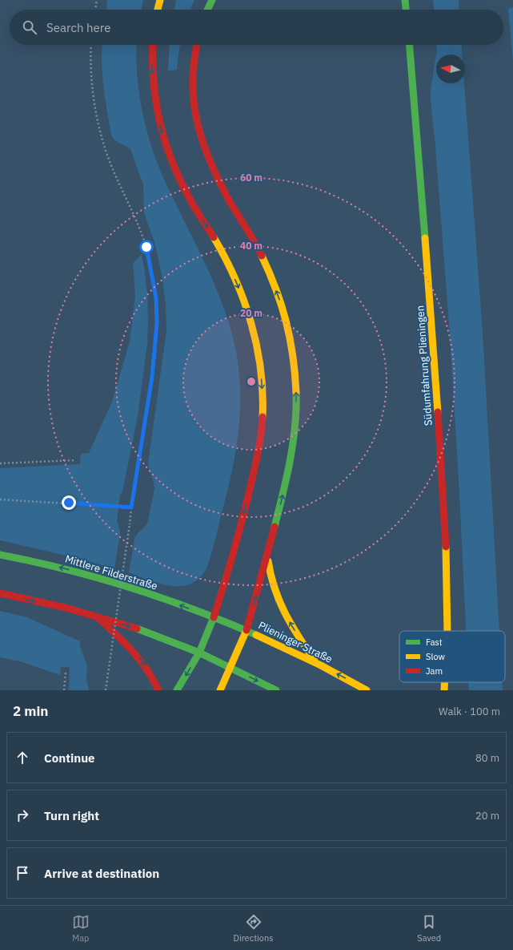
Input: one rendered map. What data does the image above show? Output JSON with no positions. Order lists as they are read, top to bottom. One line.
{"streets":{"main road":["Südumfahrung Plieningen","Mittlere Filderstraße","Plieninger Straße"]},"crossings":[["Mittlere Filderstraße","Plieninger Straße"]],"legend":["Fast","Slow","Jam"],"north":"left","page":{"search":"Search here","heading":["2 min","Walk · 100 m"],"list":[["Continue","80 m"],["Turn right","20 m"],"Arrive at destination"],"nav":["Map","Directions","Saved"]},"rings":["60 m","40 m","20 m"]}
